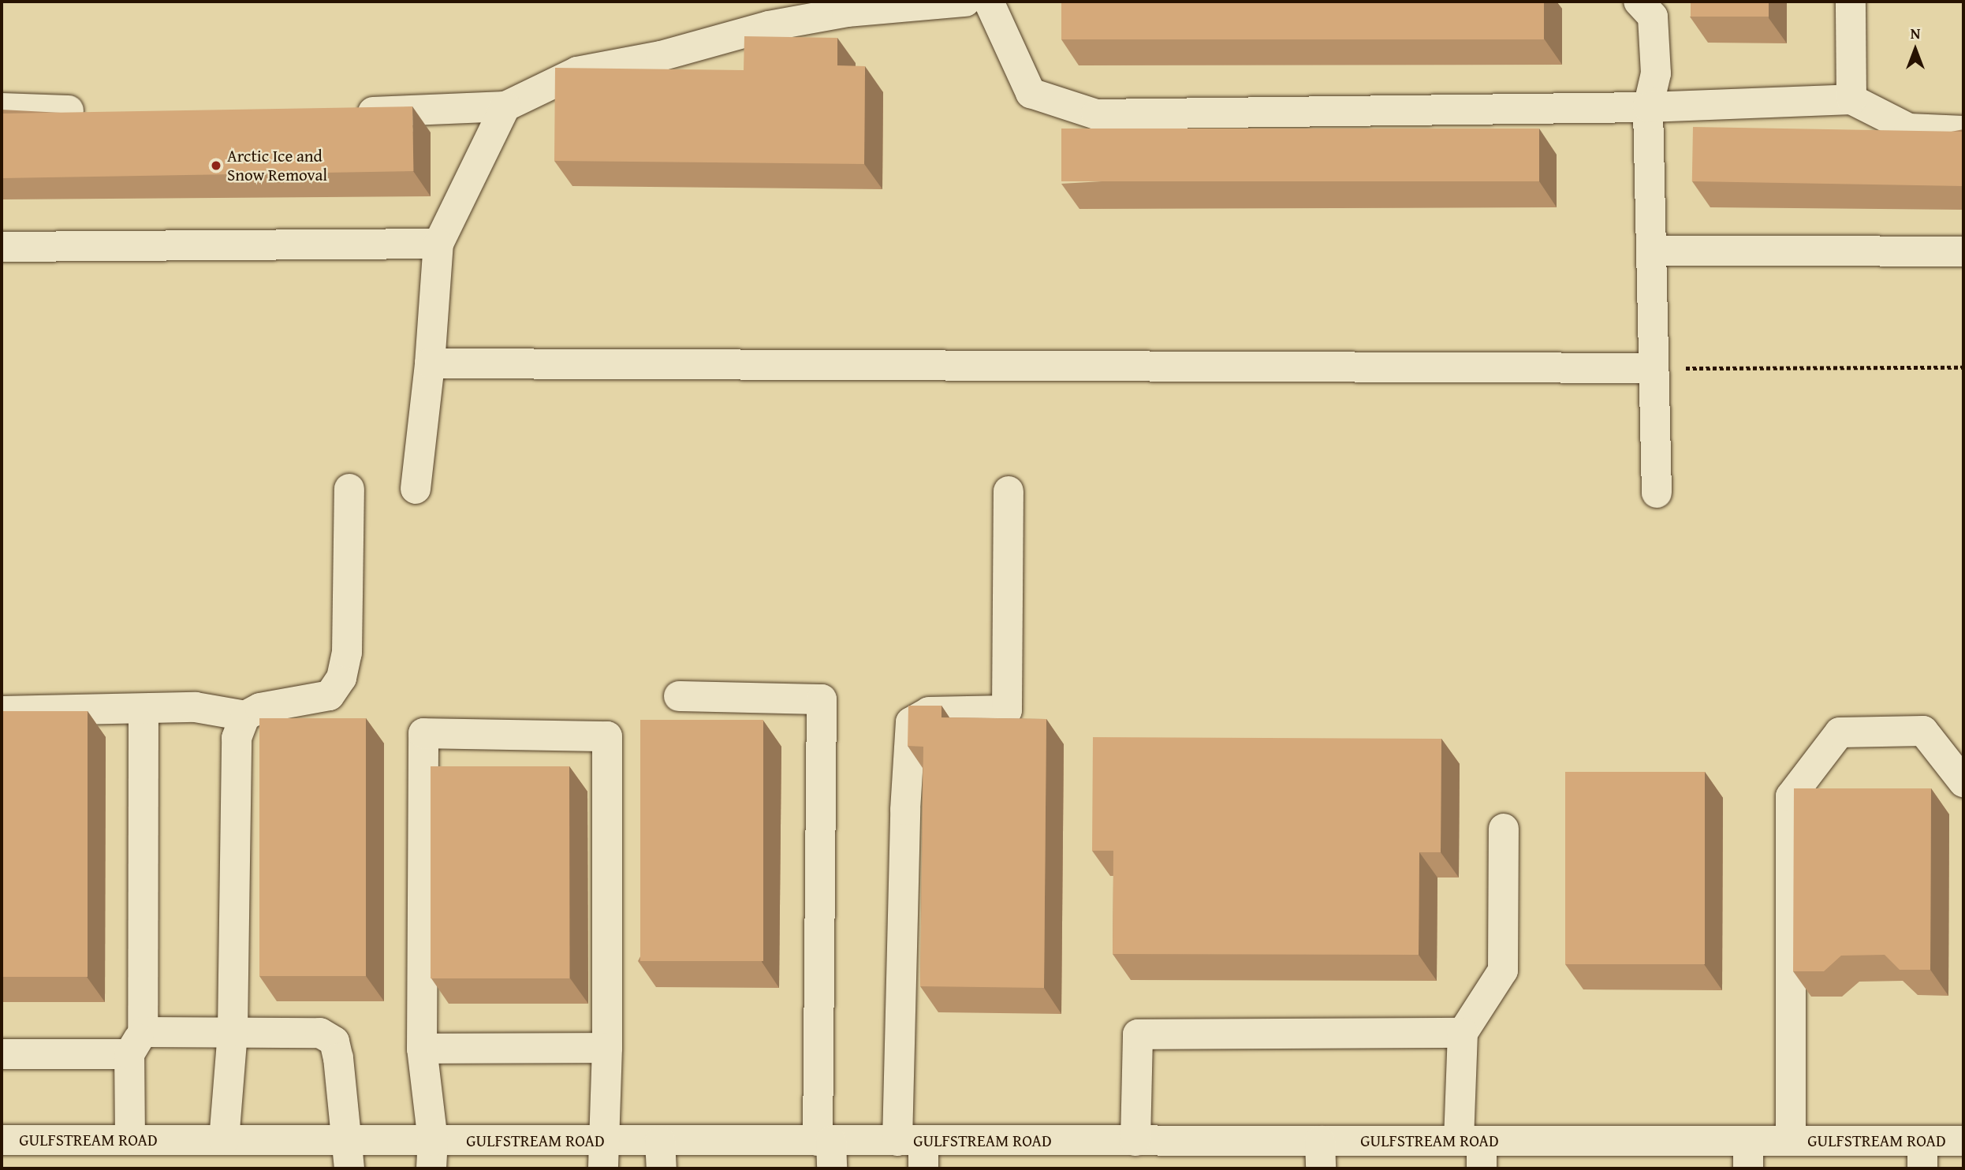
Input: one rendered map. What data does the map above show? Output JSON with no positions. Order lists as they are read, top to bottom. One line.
{"streets":{"street":["GULFSTREAM ROAD"]},"places":["Arctic Ice and Snow Removal"],"north":"top"}
